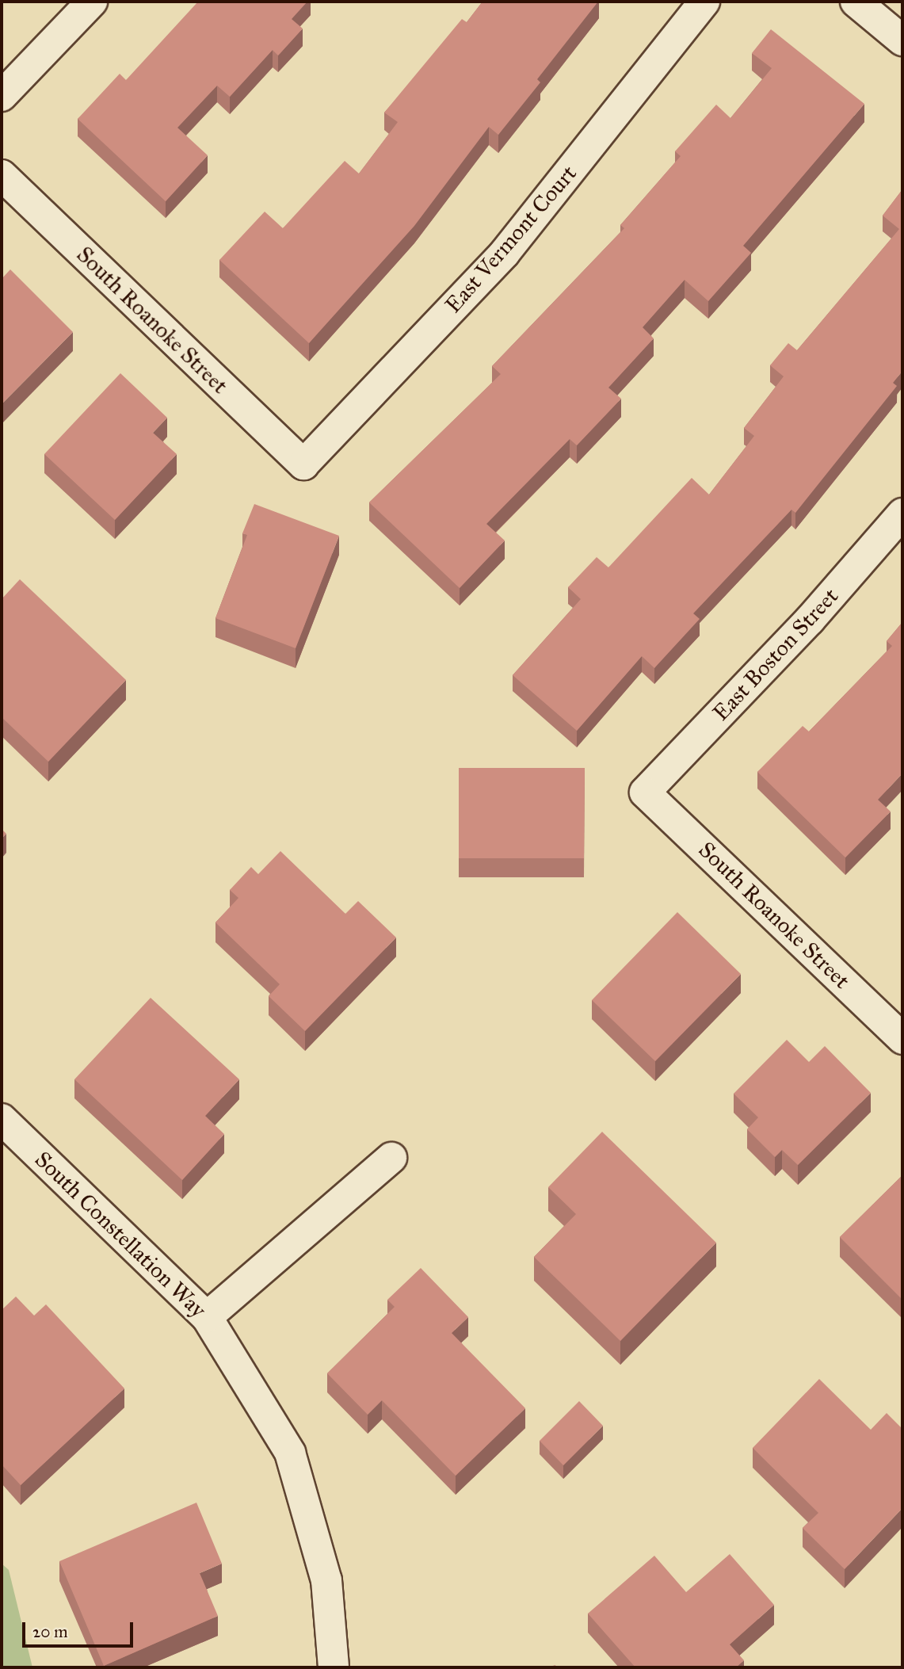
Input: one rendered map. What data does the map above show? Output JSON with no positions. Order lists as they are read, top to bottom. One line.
{"streets":{"street":["East Vermont Court","South Roanoke Street","East Boston Street","South Constellation Way"]},"crossings":[["East Vermont Court","South Roanoke Street"],["South Roanoke Street","East Boston Street"]],"scale_bar":"20 m"}
